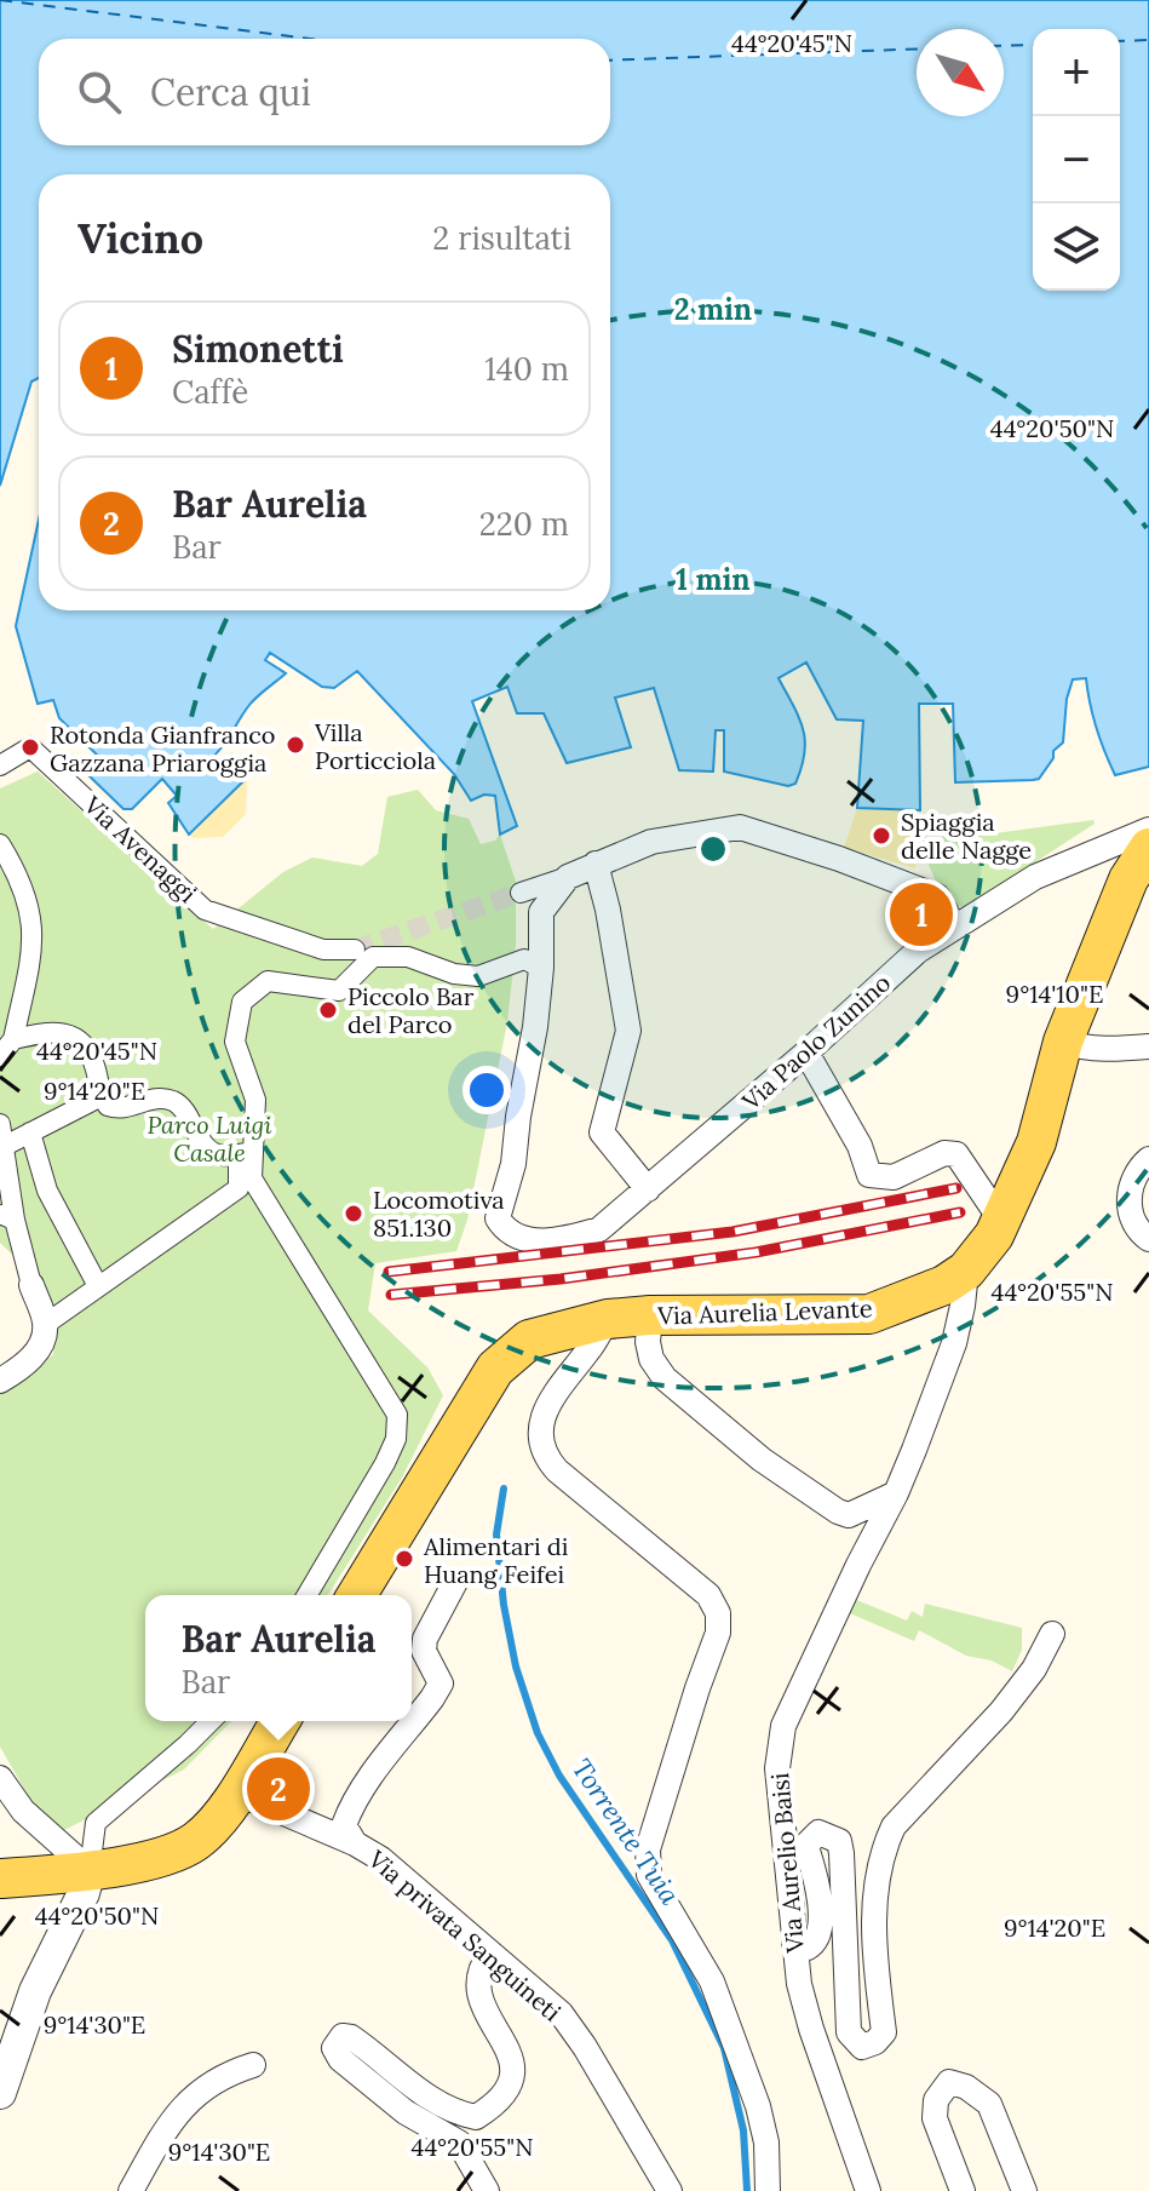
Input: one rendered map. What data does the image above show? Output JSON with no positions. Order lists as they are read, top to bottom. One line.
{"streets":{"main road":["Via Aurelia Levante"],"street":["Via Avenaggi","Via Paolo Zunino","Via Aurelio Baisi","Via privata Sanguineti"]},"crossings":[["Via Aurelia Levante","Via Aurelio Baisi"]],"water":["Torrente Tuia"],"parks":["Parco Luigi Casale"],"places":["Villa Porticciola","Rotonda Gianfranco Gazzana Priaroggia","Spiaggia delle Nagge","Piccolo Bar del Parco","Locomotiva 851.130","Alimentari di Huang Feifei"],"north":"bottom right","page":{"map_buttons":["+","−"],"search":"Cerca qui","heading":["Vicino","2 risultati"],"list":[{"mark":"1","name":"Simonetti","note":"Caffè","value":"140 m"},{"mark":"2","name":"Bar Aurelia","note":"Bar","value":"220 m"}],"pins":["1","2"],"popup":["Bar Aurelia","Bar"]},"coordinates":["44°20'45\"N","44°20'50\"N","9°14'10\"E","9°14'20\"E","44°20'55\"N","9°14'30\"E"],"rings":["2 min","1 min"]}
